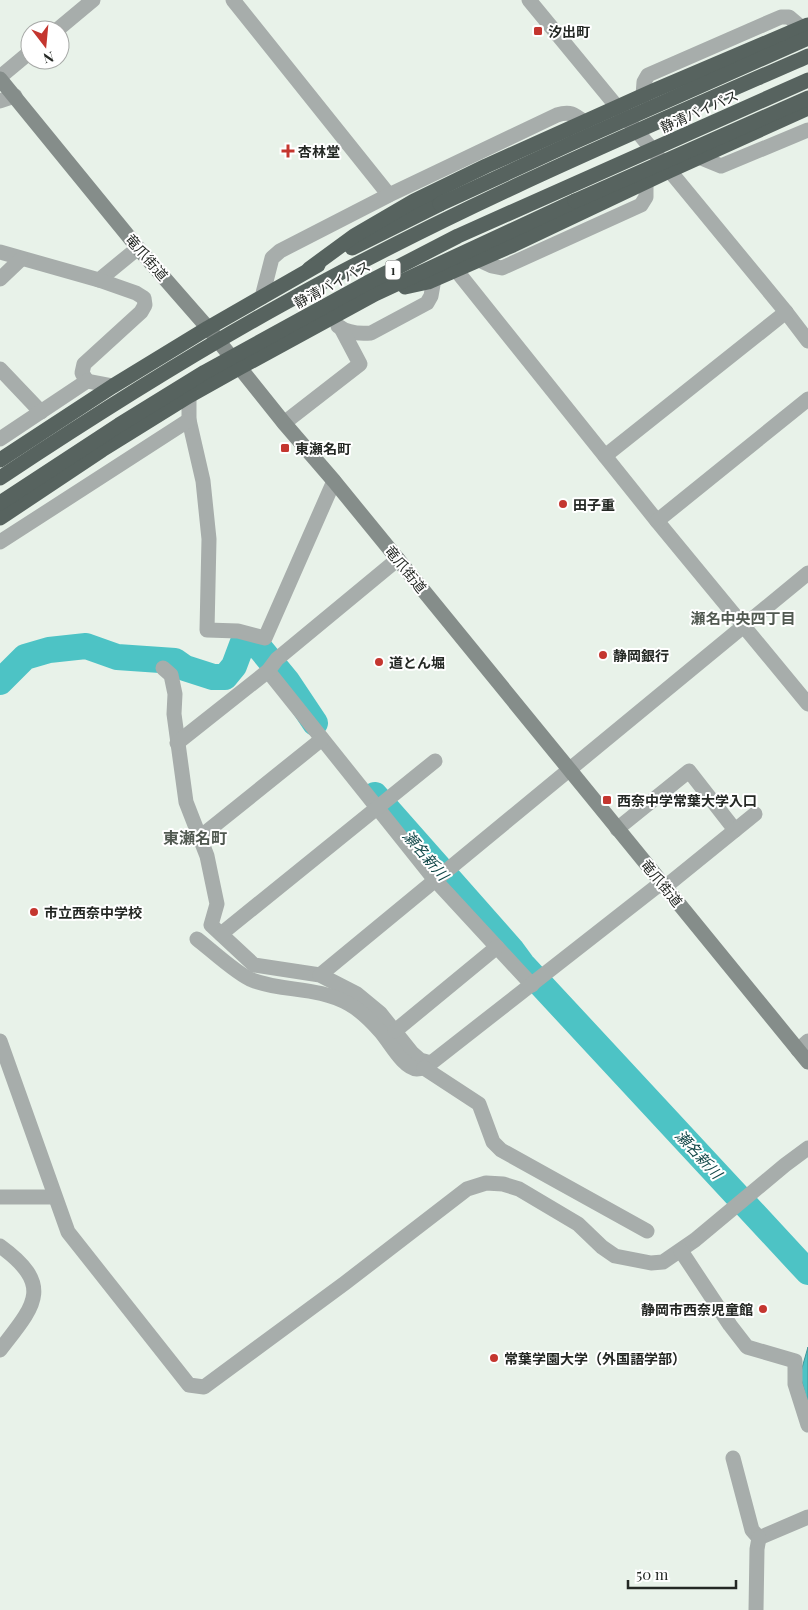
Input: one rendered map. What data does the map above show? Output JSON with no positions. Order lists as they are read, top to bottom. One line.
{"streets":{"highway":["静清バイパス","1"],"main road":["竜爪街道"]},"crossings":[["竜爪街道","1"]],"districts":["瀬名中央四丁目","東瀬名町"],"water":["瀬名新川"],"places":{"transit":["汐出町","東瀬名町","西奈中学常葉大学入口"],"health":["杏林堂"],"other":["田子重","静岡銀行","道とん堀","市立西奈中学校","静岡市西奈児童館","常葉学園大学（外国語学部）"]},"scale_bar":"50 m","north":"bottom"}
